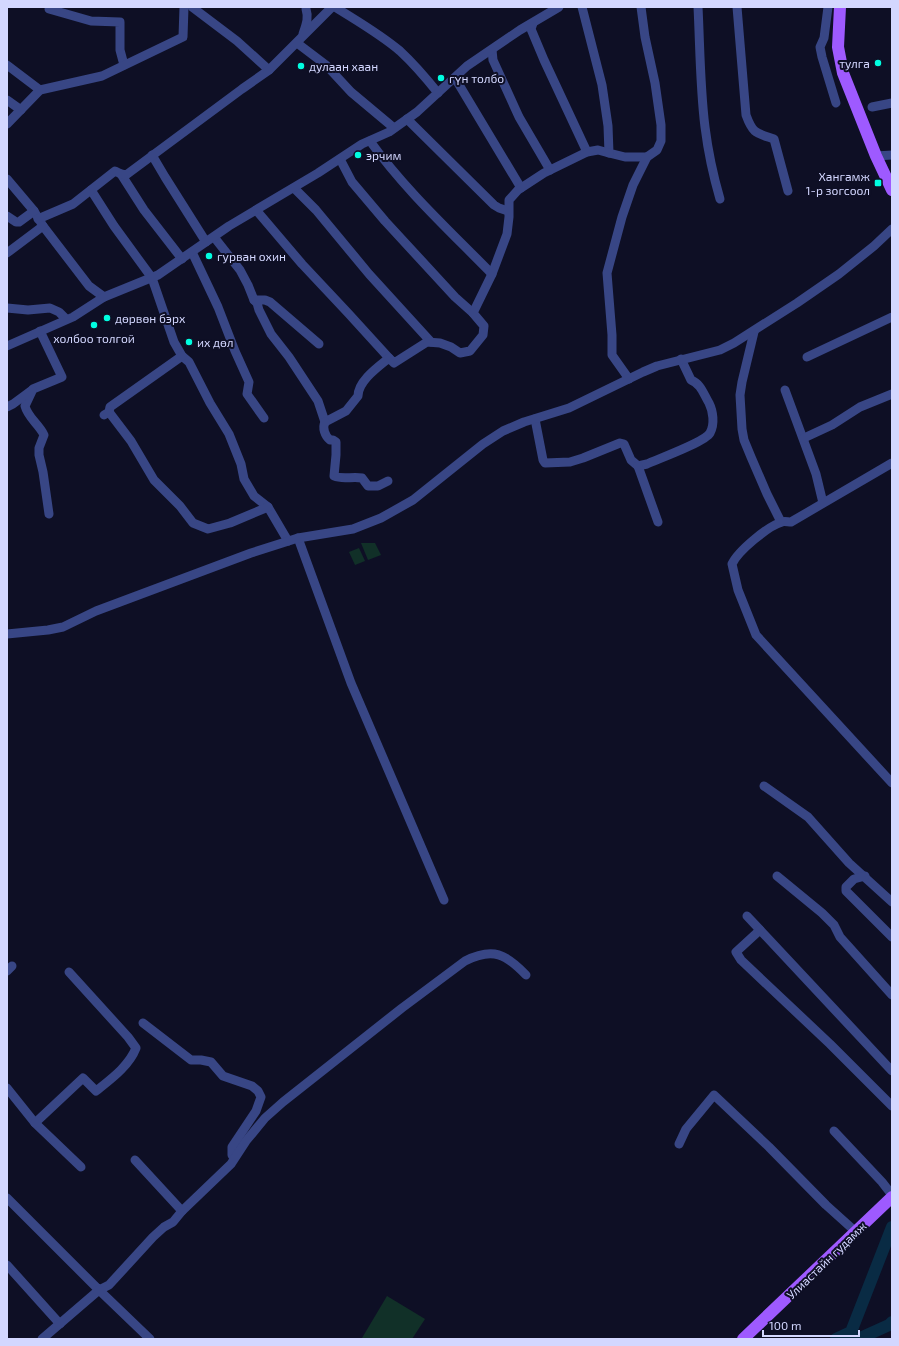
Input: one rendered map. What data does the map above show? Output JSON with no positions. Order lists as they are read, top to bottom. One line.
{"streets":{"main road":["Улиастайн гудамж"]},"places":{"other":["тулга","дулаан хаан","гүн толбо","эрчим","гурван охин","дөрвөн бэрх","холбоо толгой","их дөл"],"transit":["Хангамж 1-р зогсоол"]},"scale_bar":"100 m"}
